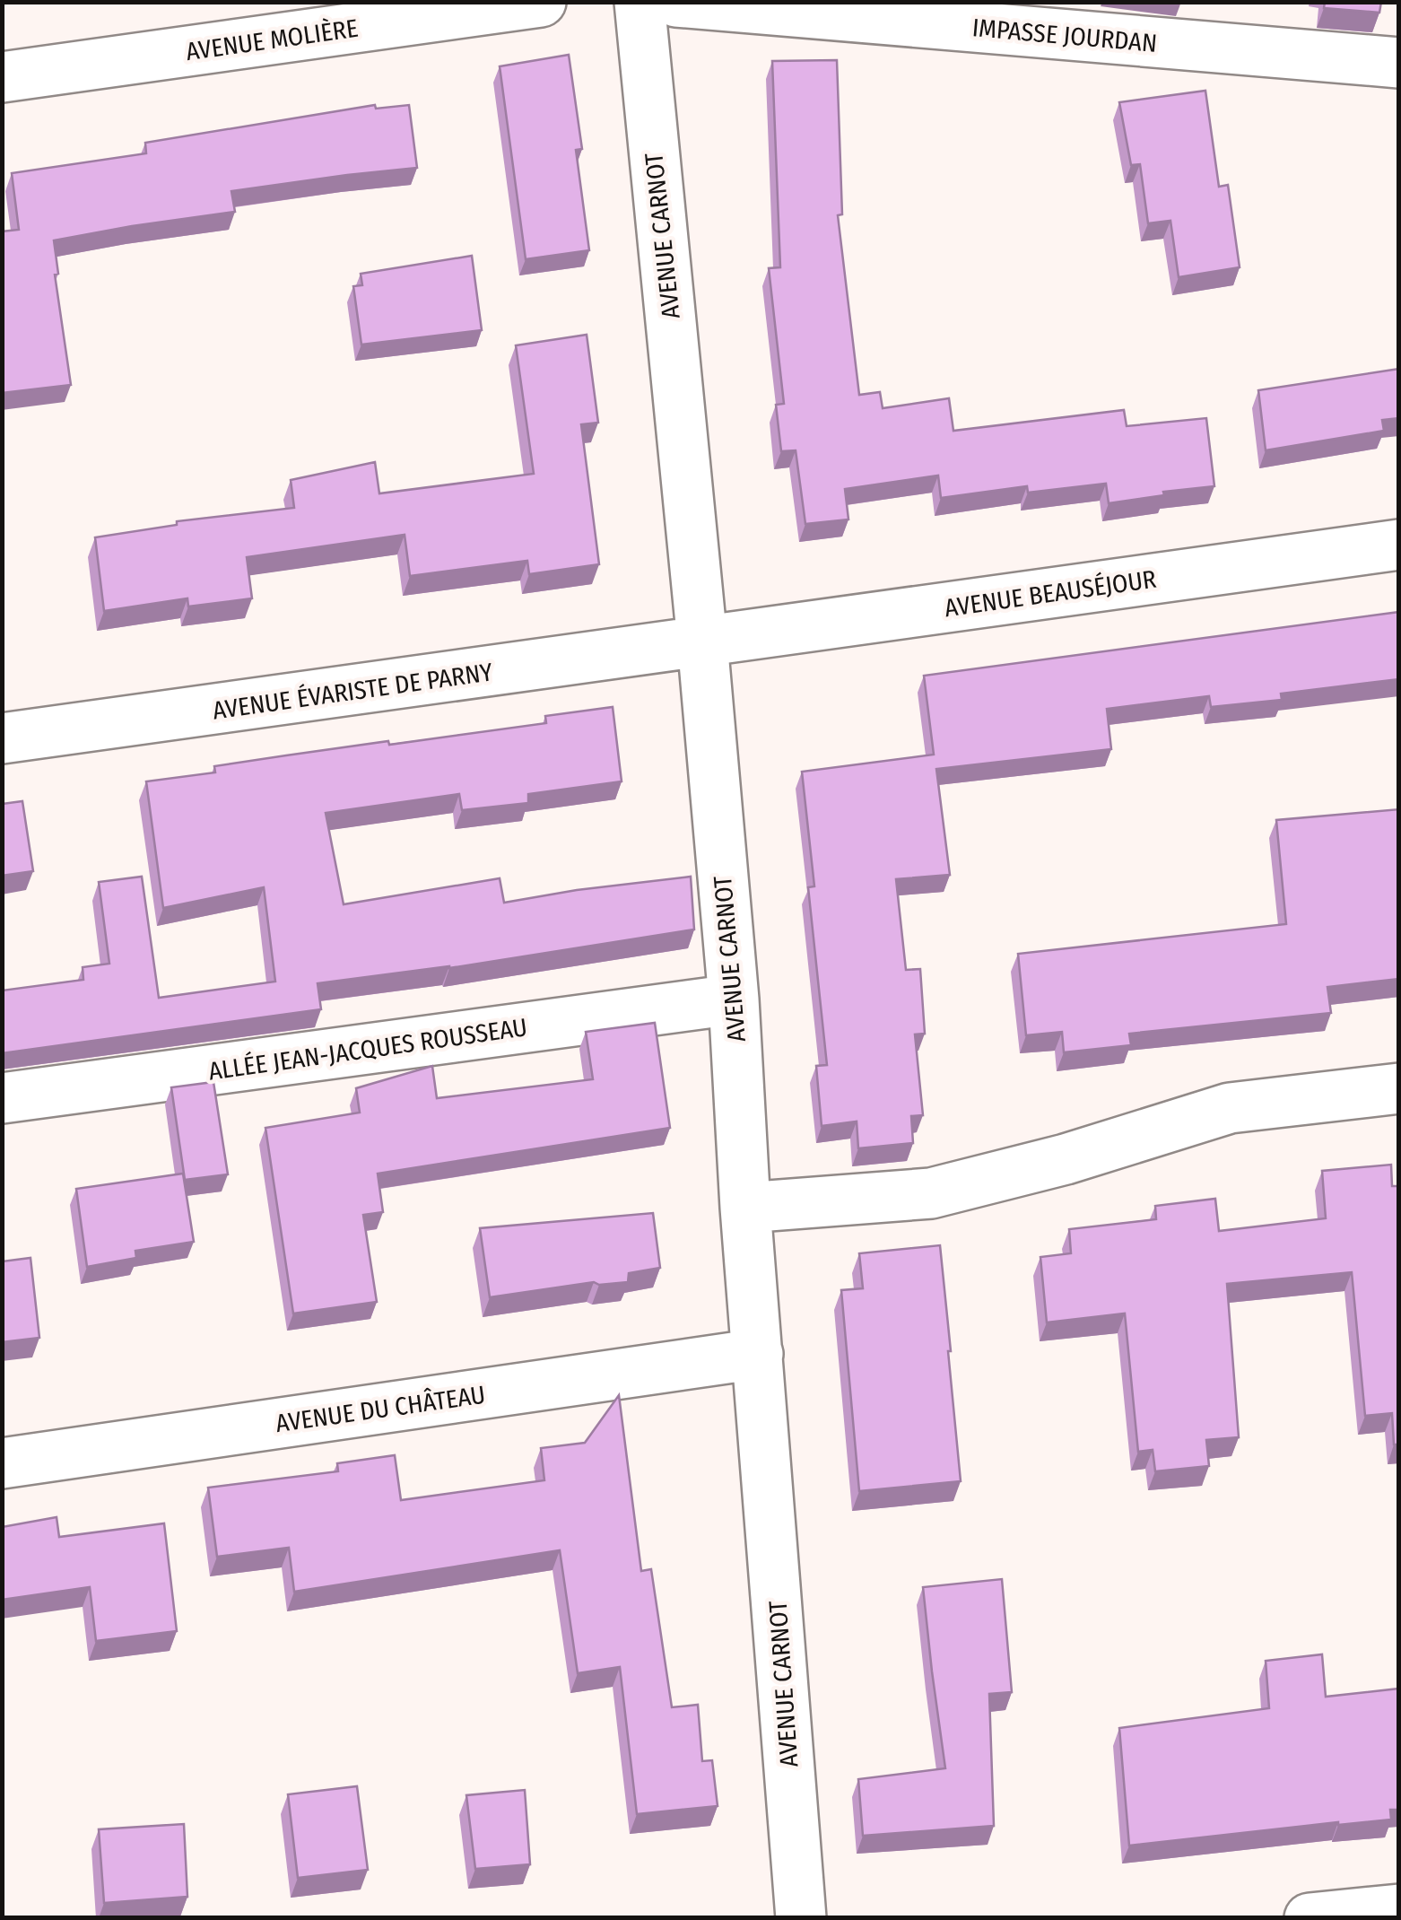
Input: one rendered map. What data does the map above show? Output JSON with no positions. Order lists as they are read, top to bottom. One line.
{"streets":{"street":["IMPASSE JOURDAN","AVENUE MOLIÈRE","AVENUE CARNOT","AVENUE BEAUSÉJOUR","AVENUE ÉVARISTE DE PARNY","ALLÉE JEAN-JACQUES ROUSSEAU","AVENUE DU CHÂTEAU"]},"crossings":[["AVENUE CARNOT","AVENUE BEAUSÉJOUR"],["AVENUE CARNOT","AVENUE ÉVARISTE DE PARNY"],["AVENUE CARNOT","ALLÉE JEAN-JACQUES ROUSSEAU"],["AVENUE CARNOT","AVENUE DU CHÂTEAU"],["AVENUE BEAUSÉJOUR","AVENUE ÉVARISTE DE PARNY"]]}
